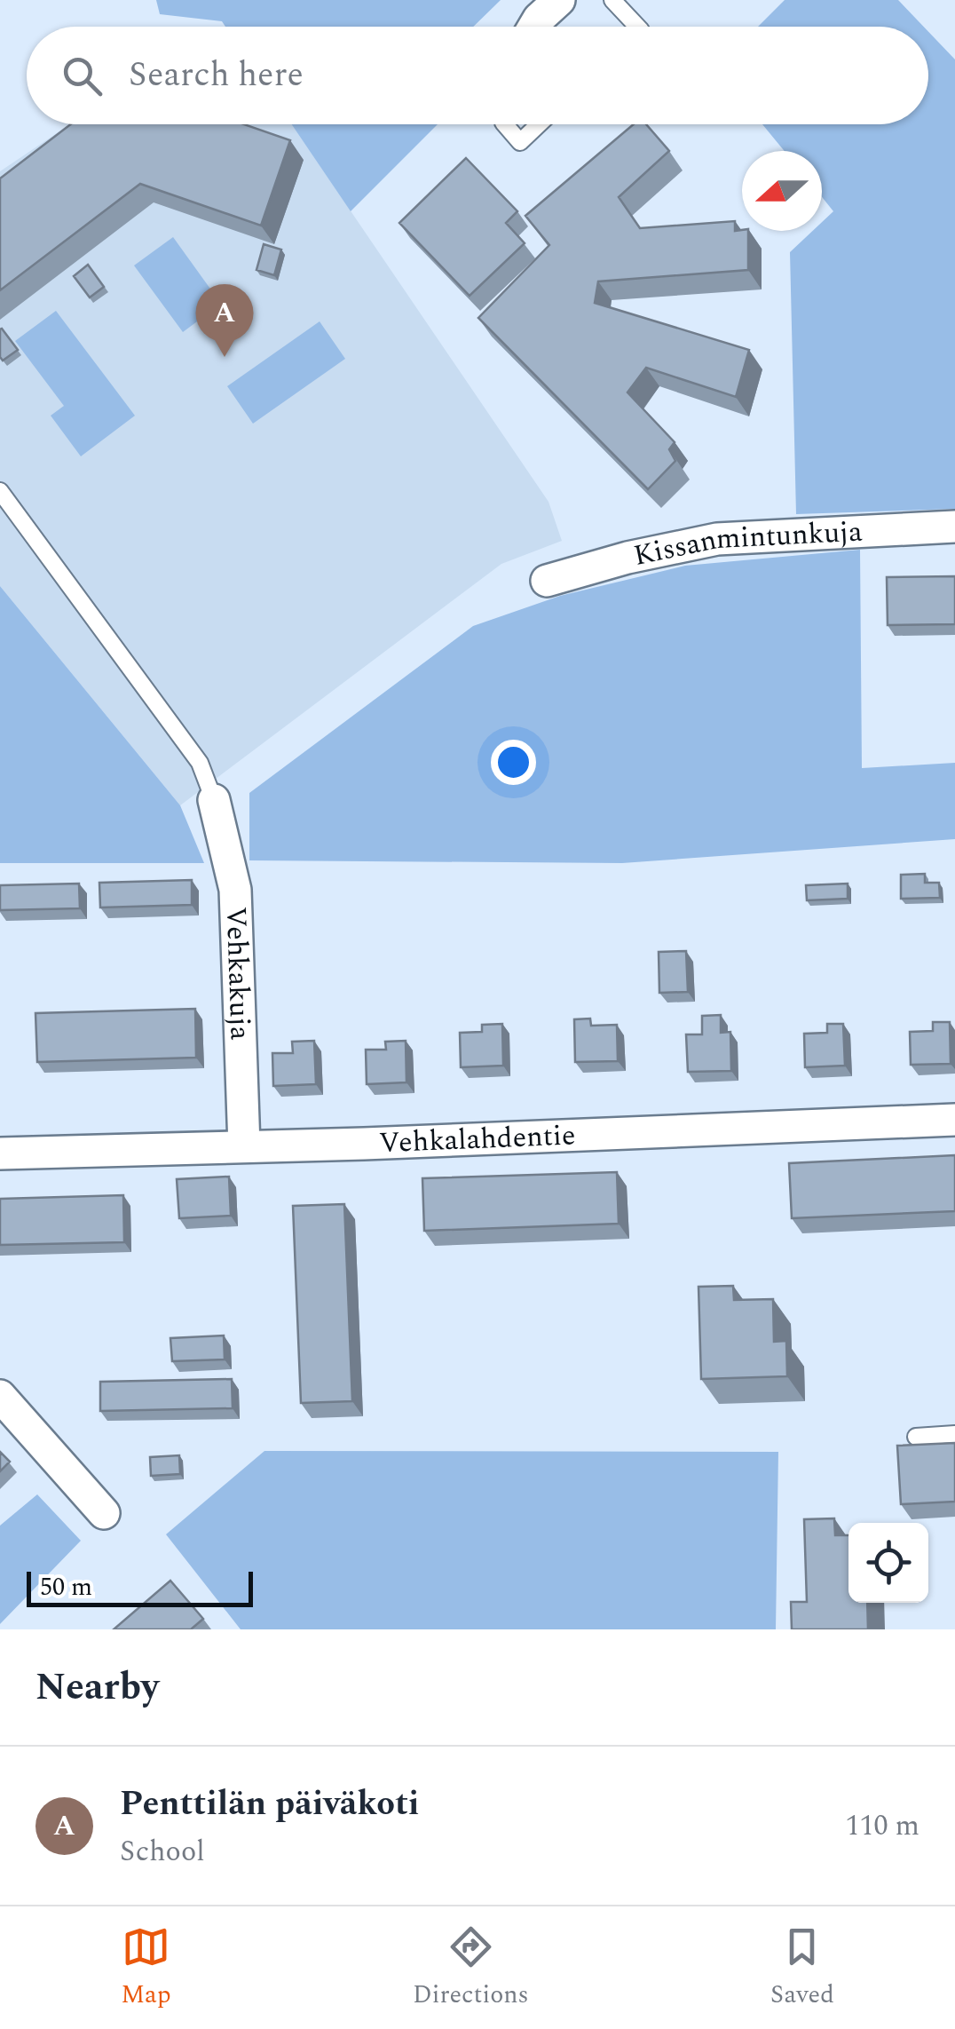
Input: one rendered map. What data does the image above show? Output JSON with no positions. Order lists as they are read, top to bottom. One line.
{"streets":{"street":["Kissanmintunkuja","Vehkakuja","Vehkalahdentie"]},"crossings":[["Vehkakuja","Vehkalahdentie"]],"scale_bar":"50 m","north":"left","page":{"search":"Search here","pins":"A","scale":"50 m","heading":"Nearby","list":[{"mark":"A","name":"Penttilän päiväkoti","note":"School","value":"110 m"}],"nav":["Map","Directions","Saved"]}}
